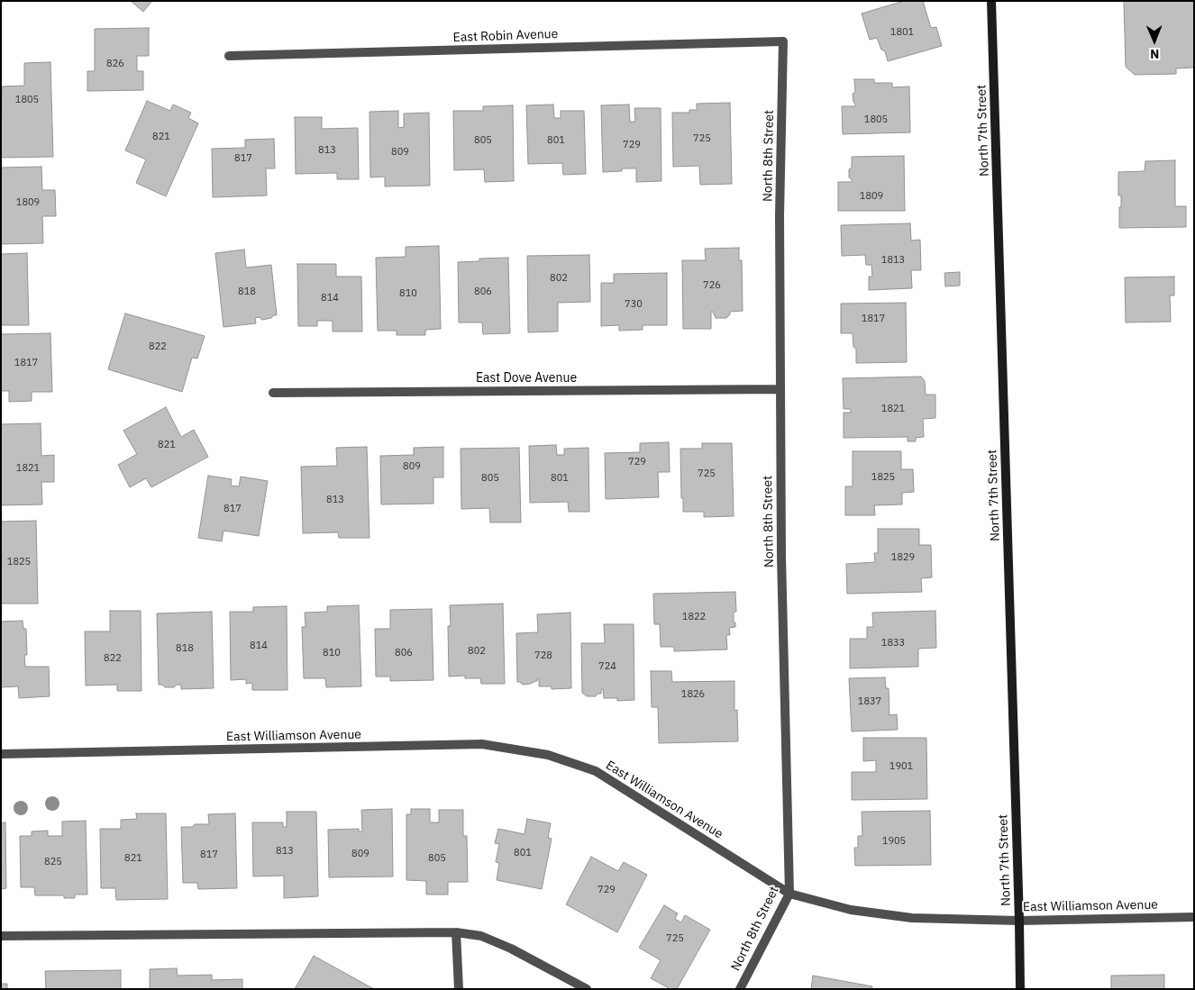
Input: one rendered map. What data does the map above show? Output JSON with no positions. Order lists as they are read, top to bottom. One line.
{"streets":{"street":["East Robin Avenue","North 7th Street","North 8th Street","East Dove Avenue","East Williamson Avenue"]},"crossings":[["East Robin Avenue","North 8th Street"],["North 7th Street","East Williamson Avenue"],["North 8th Street","East Dove Avenue"],["North 8th Street","East Williamson Avenue"]],"house_numbers":["1801","826","1805","1805","821","725","805","801","729","813","809","817","1809","1809","1813","802","726","818","806","810","814","730","1817","822","1817","1821","821","729","809","1821","725","1825","805","801","813","817","1829","1825","1822","1833","814","818","802","810","806","728","822","724","1826","1837","1901","1905","813","801","809","817","821","805","825","729","725"],"north":"bottom"}
